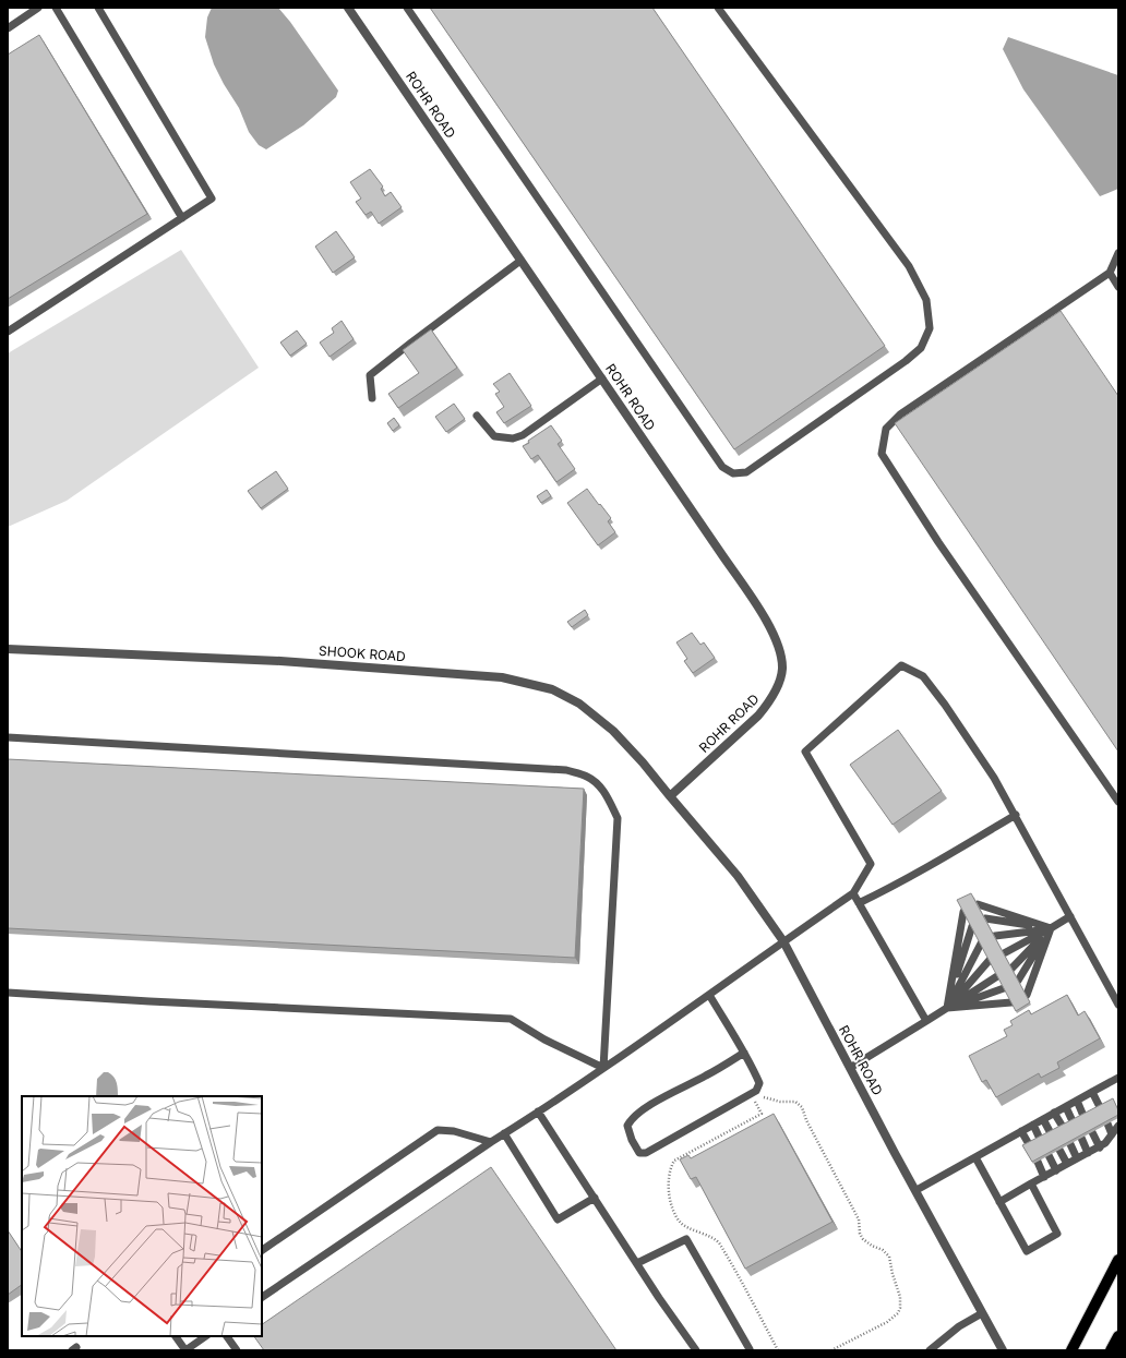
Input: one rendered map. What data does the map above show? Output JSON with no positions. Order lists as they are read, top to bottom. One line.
{"streets":{"street":["ROHR ROAD","SHOOK ROAD"]},"crossings":[["ROHR ROAD","SHOOK ROAD"]]}
